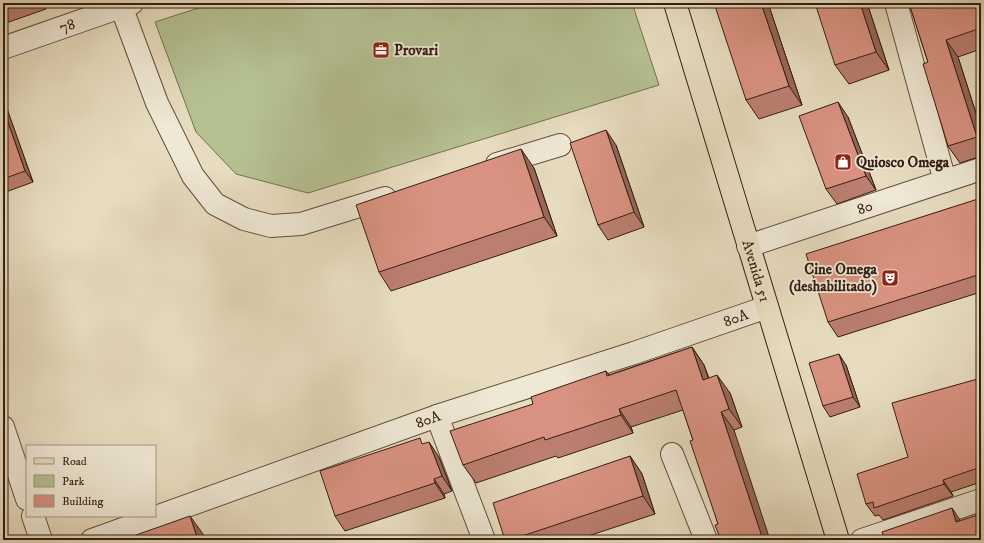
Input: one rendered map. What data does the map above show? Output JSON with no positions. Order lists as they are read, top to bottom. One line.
{"streets":{"main road":["Avenida 51"],"street":["78","80","80A"]},"crossings":[["80","Avenida 51"],["Avenida 51","80A"]],"places":{"office":["Provari"],"shop":["Quiosco Omega"],"theatre":["Cine Omega (deshabilitado)"]},"legend":["Road","Park","Building"]}
